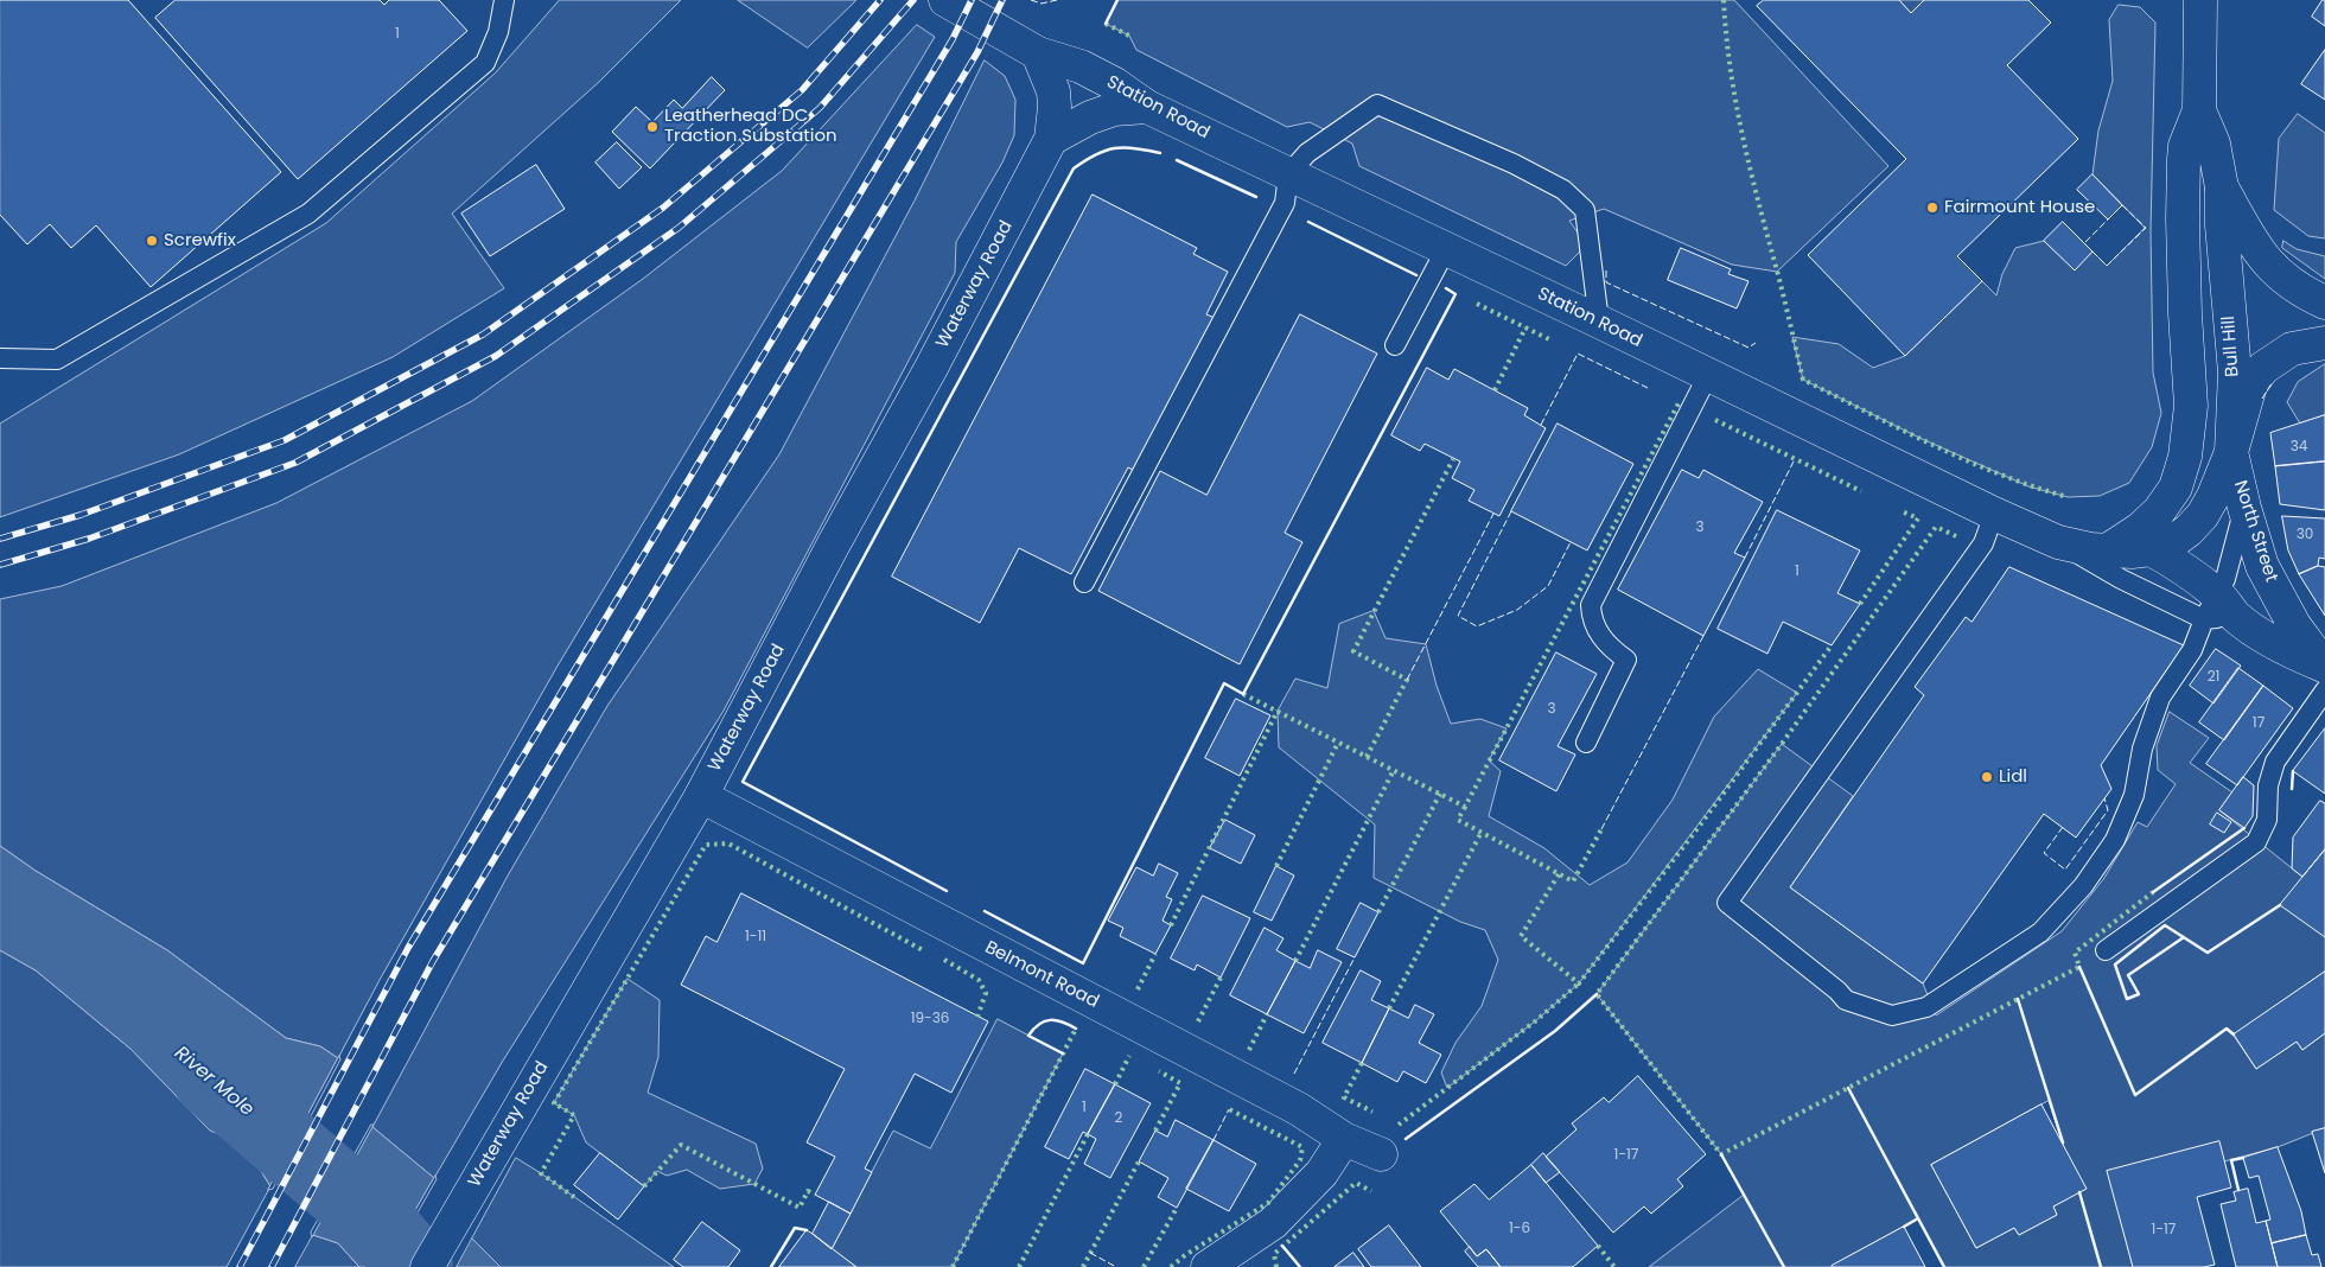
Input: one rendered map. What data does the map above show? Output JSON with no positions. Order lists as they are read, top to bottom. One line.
{"streets":{"main road":["Station Road","Waterway Road","Bull Hill","North Street","Belmont Road"]},"crossings":[["Station Road","Waterway Road"],["Station Road","Bull Hill"],["Station Road","North Street"],["Waterway Road","Belmont Road"],["Bull Hill","North Street"]],"water":["River Mole"],"places":["Leatherhead DC Traction Substation","Fairmount House","Screwfix","Lidl"],"house_numbers":["1","34","3","30","1","21","3","17","1-11","19-36","1","2","1-17","1-6","1-17"]}
